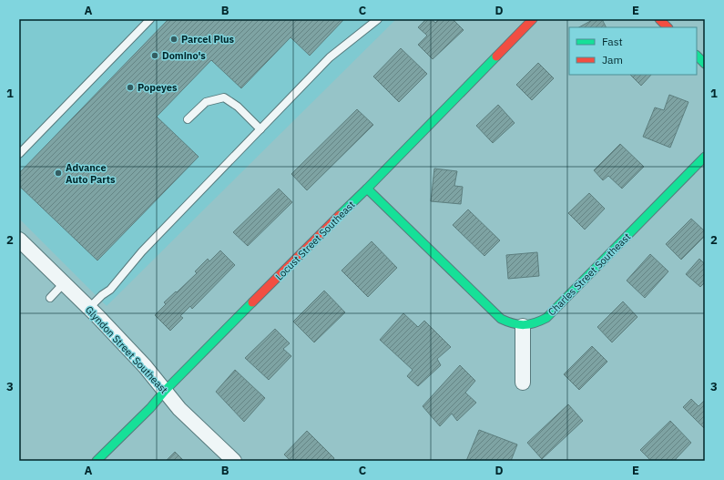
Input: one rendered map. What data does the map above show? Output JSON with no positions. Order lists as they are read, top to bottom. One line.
{"streets":{"street":["Locust Street Southeast","Charles Street Southeast","Glyndon Street Southeast"]},"crossings":[["Locust Street Southeast","Glyndon Street Southeast"]],"places":["Parcel Plus","Domino's","Popeyes","Advance Auto Parts"],"legend":["Fast","Jam"],"grid":{"columns":["A","B","C","D","E"],"rows":["1","2","3"]}}
